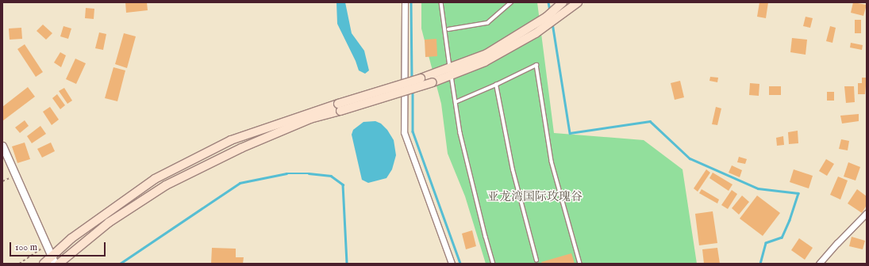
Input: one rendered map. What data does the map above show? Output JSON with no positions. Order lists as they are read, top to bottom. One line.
{"parks":["亚龙湾国际玫瑰谷"],"scale_bar":"100 m"}
